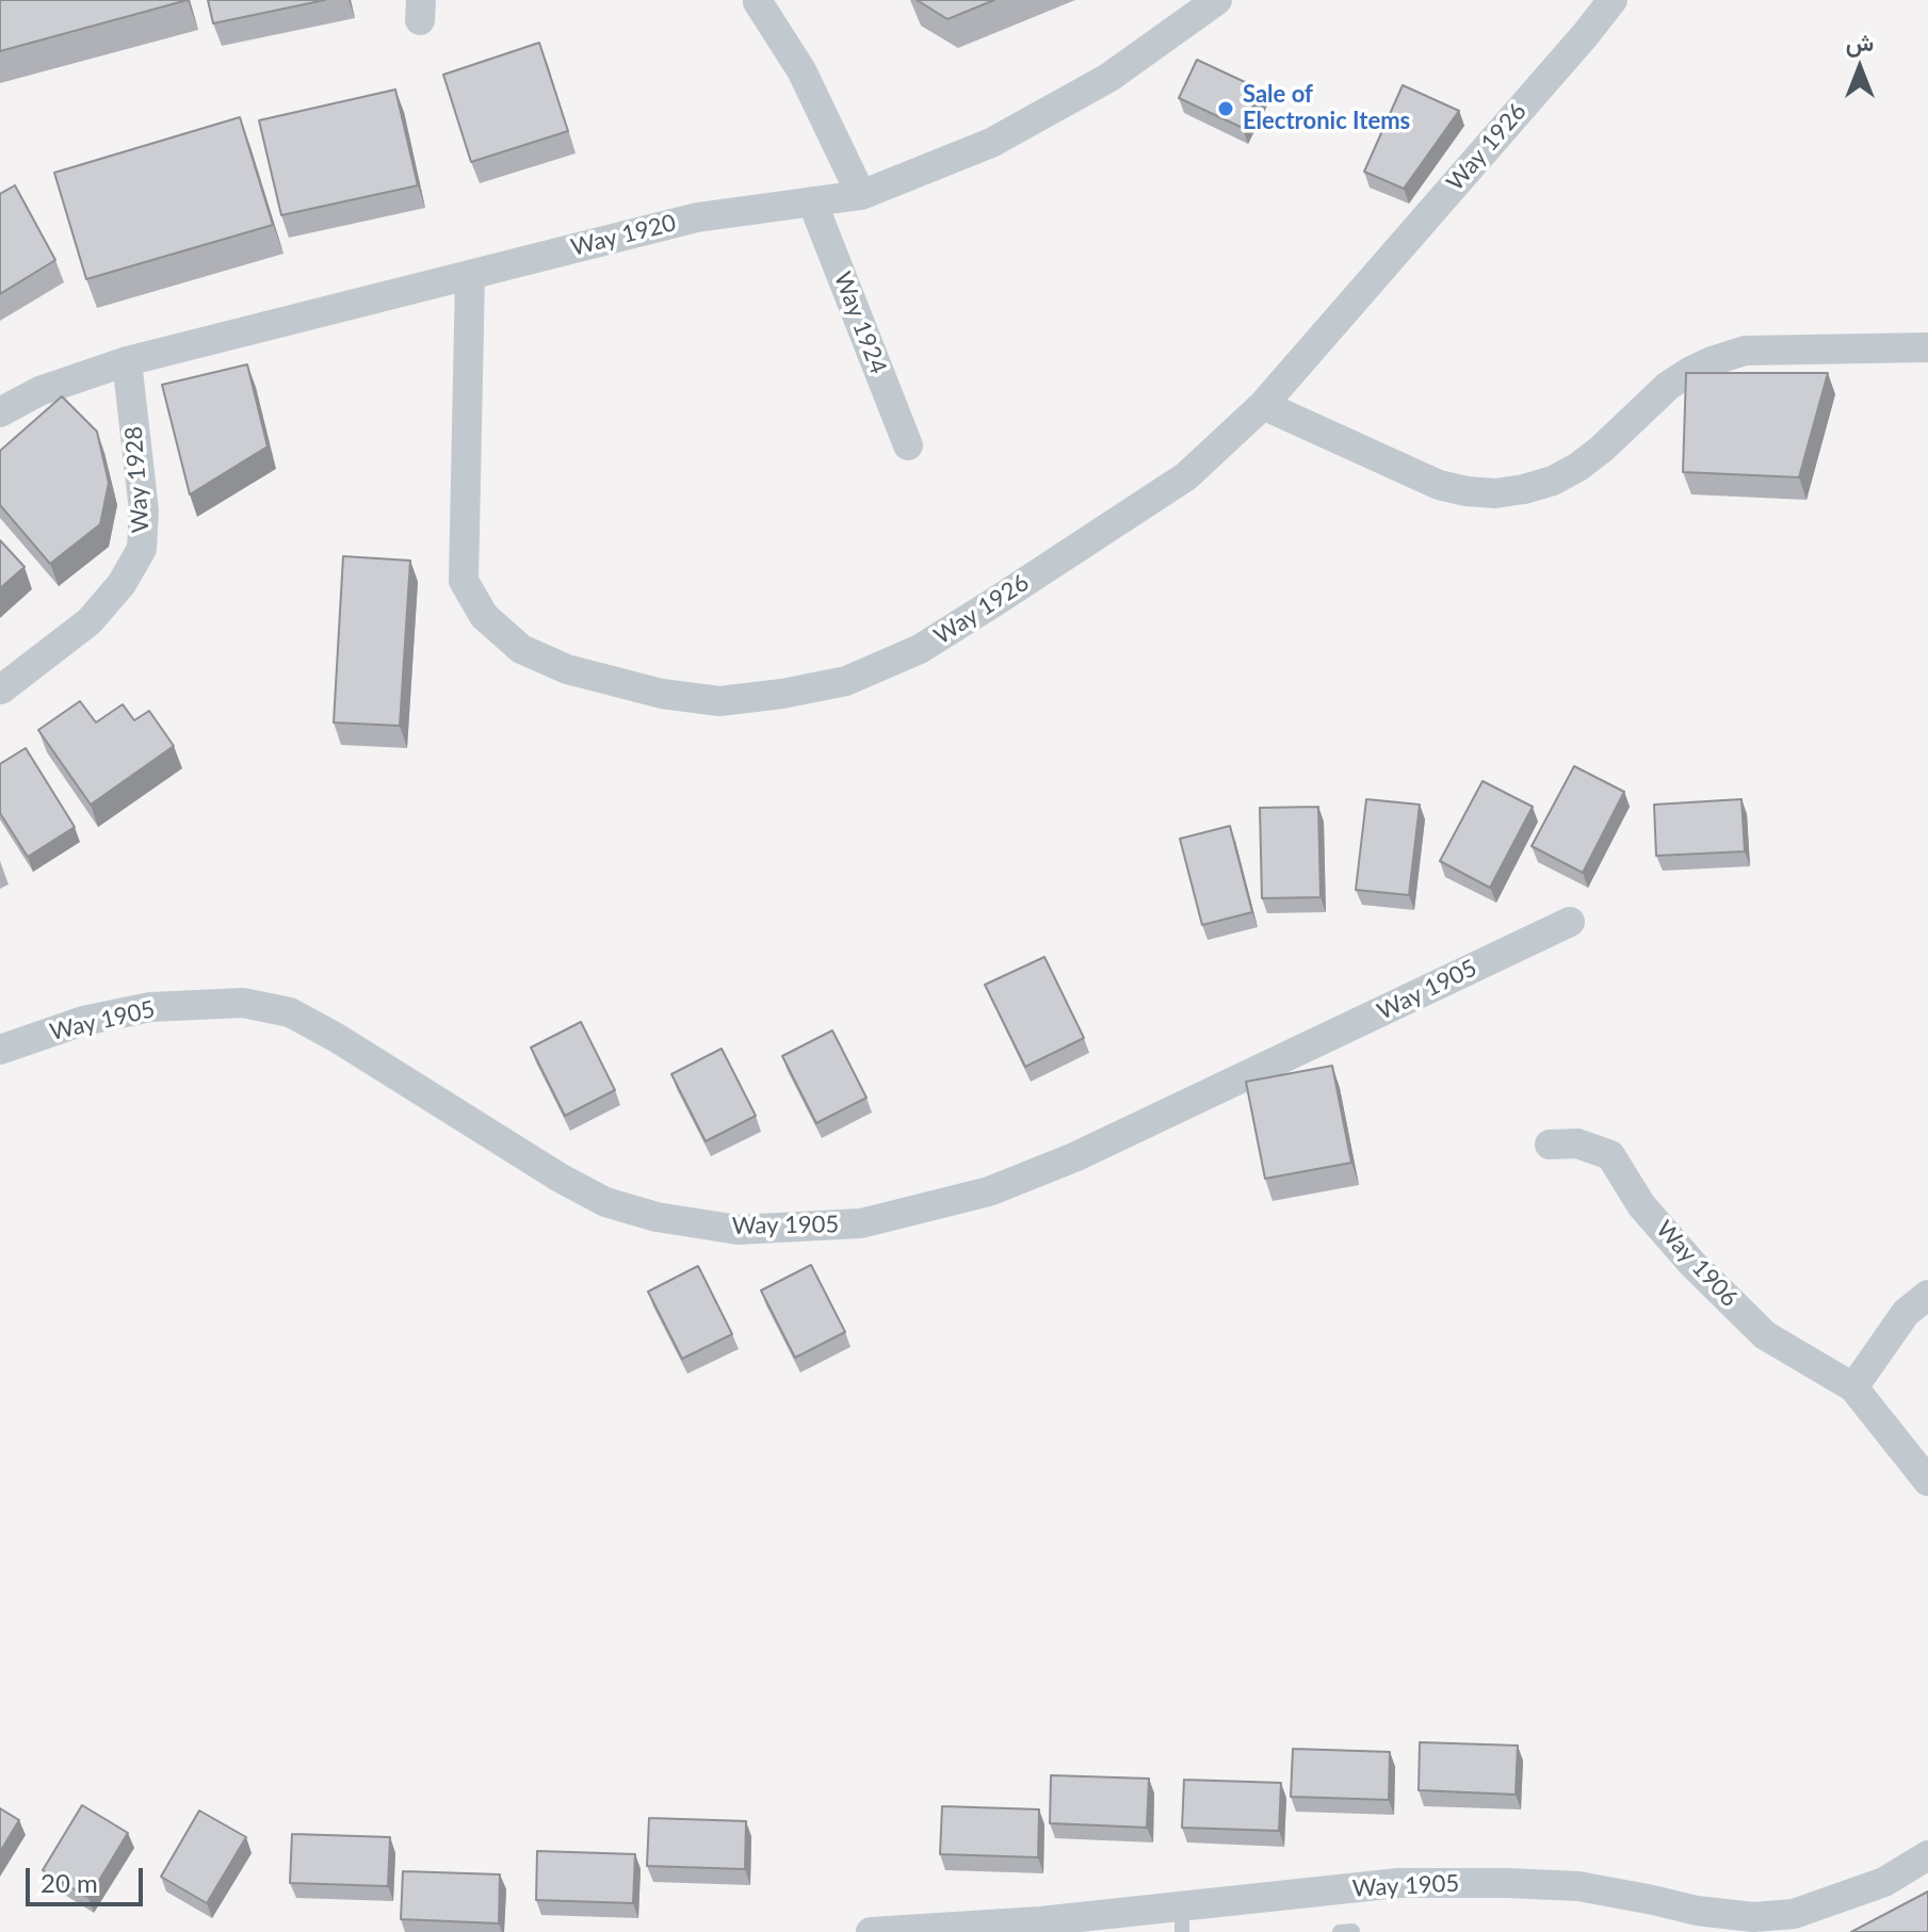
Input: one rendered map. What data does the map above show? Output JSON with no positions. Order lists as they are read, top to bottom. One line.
{"streets":{"street":["Way 1926","Way 1920","Way 1924","Way 1928","Way 1905","Way 1906"]},"crossings":[["Way 1926","Way 1920"],["Way 1920","Way 1924"],["Way 1920","Way 1928"]],"places":["Sale of Electronic Items"],"scale_bar":"20 m","north":"top"}
